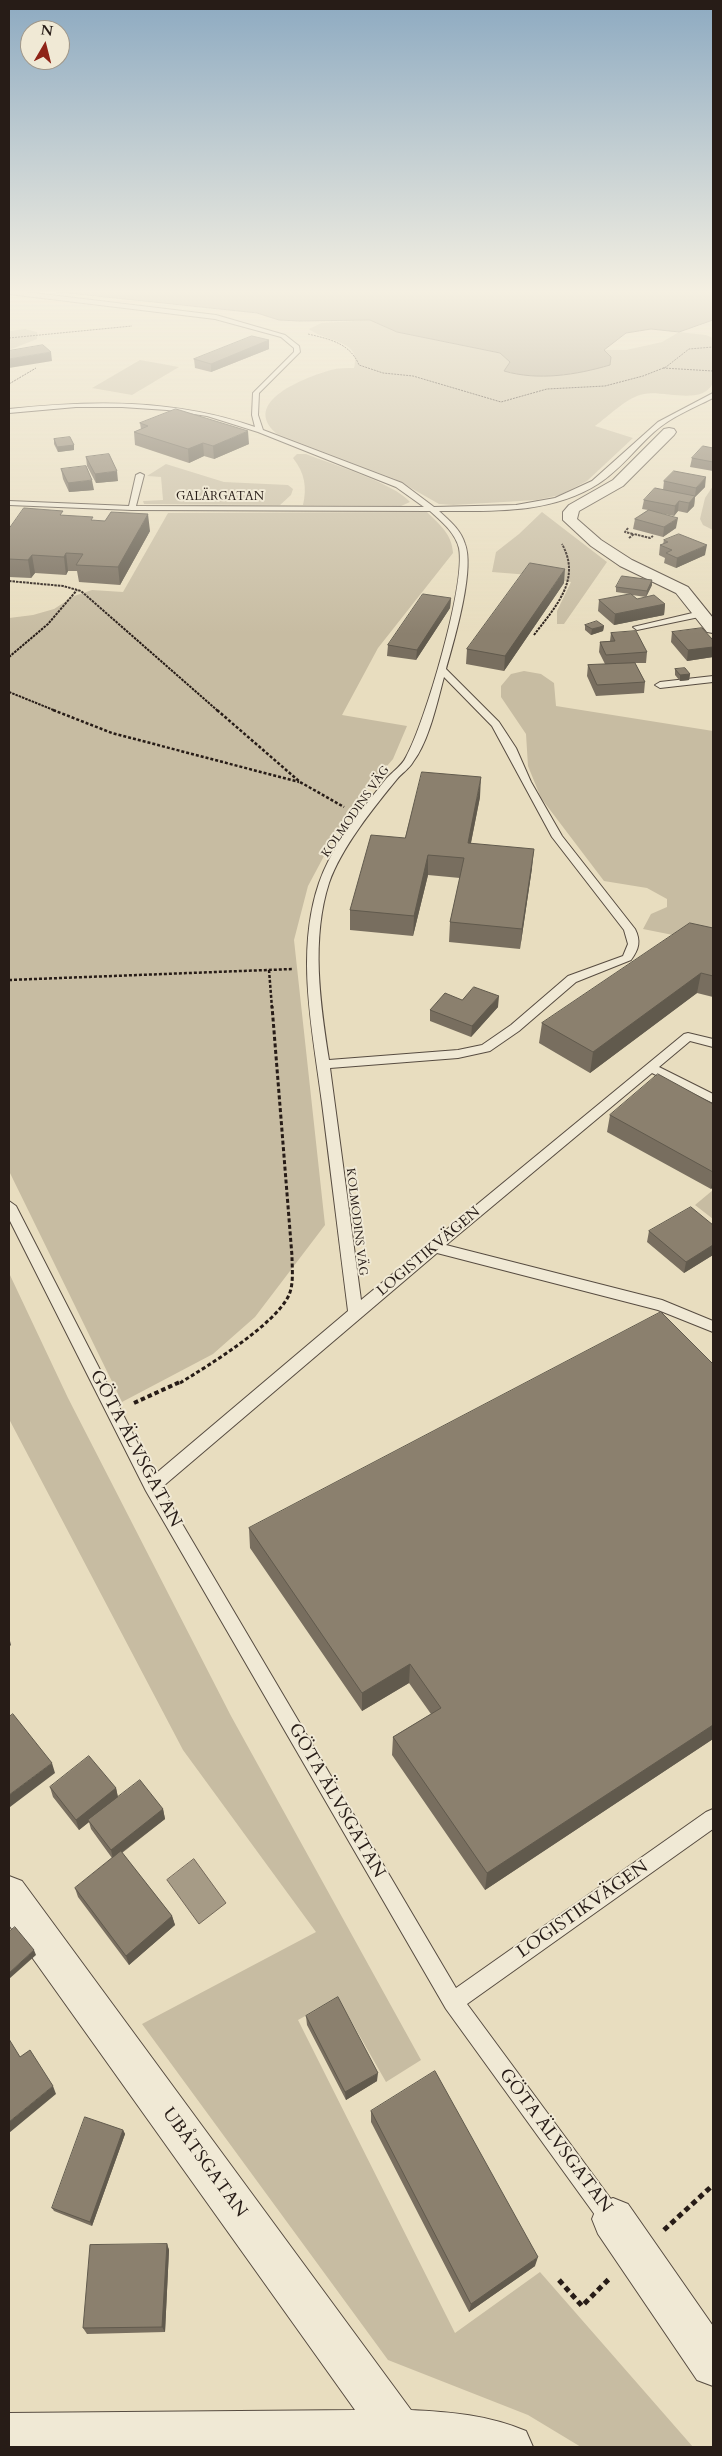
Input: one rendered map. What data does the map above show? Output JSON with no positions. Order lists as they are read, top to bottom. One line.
{"streets":{"street":["GÖTA ÄLVSGATAN","UBÅTSGATAN"],"lane":["GALÄRGATAN","KOLMODINS VÄG","LOGISTIKVÄGEN"]},"crossings":[["GALÄRGATAN","KOLMODINS VÄG"],["KOLMODINS VÄG","LOGISTIKVÄGEN"],["LOGISTIKVÄGEN","GÖTA ÄLVSGATAN"]],"north":"top"}
